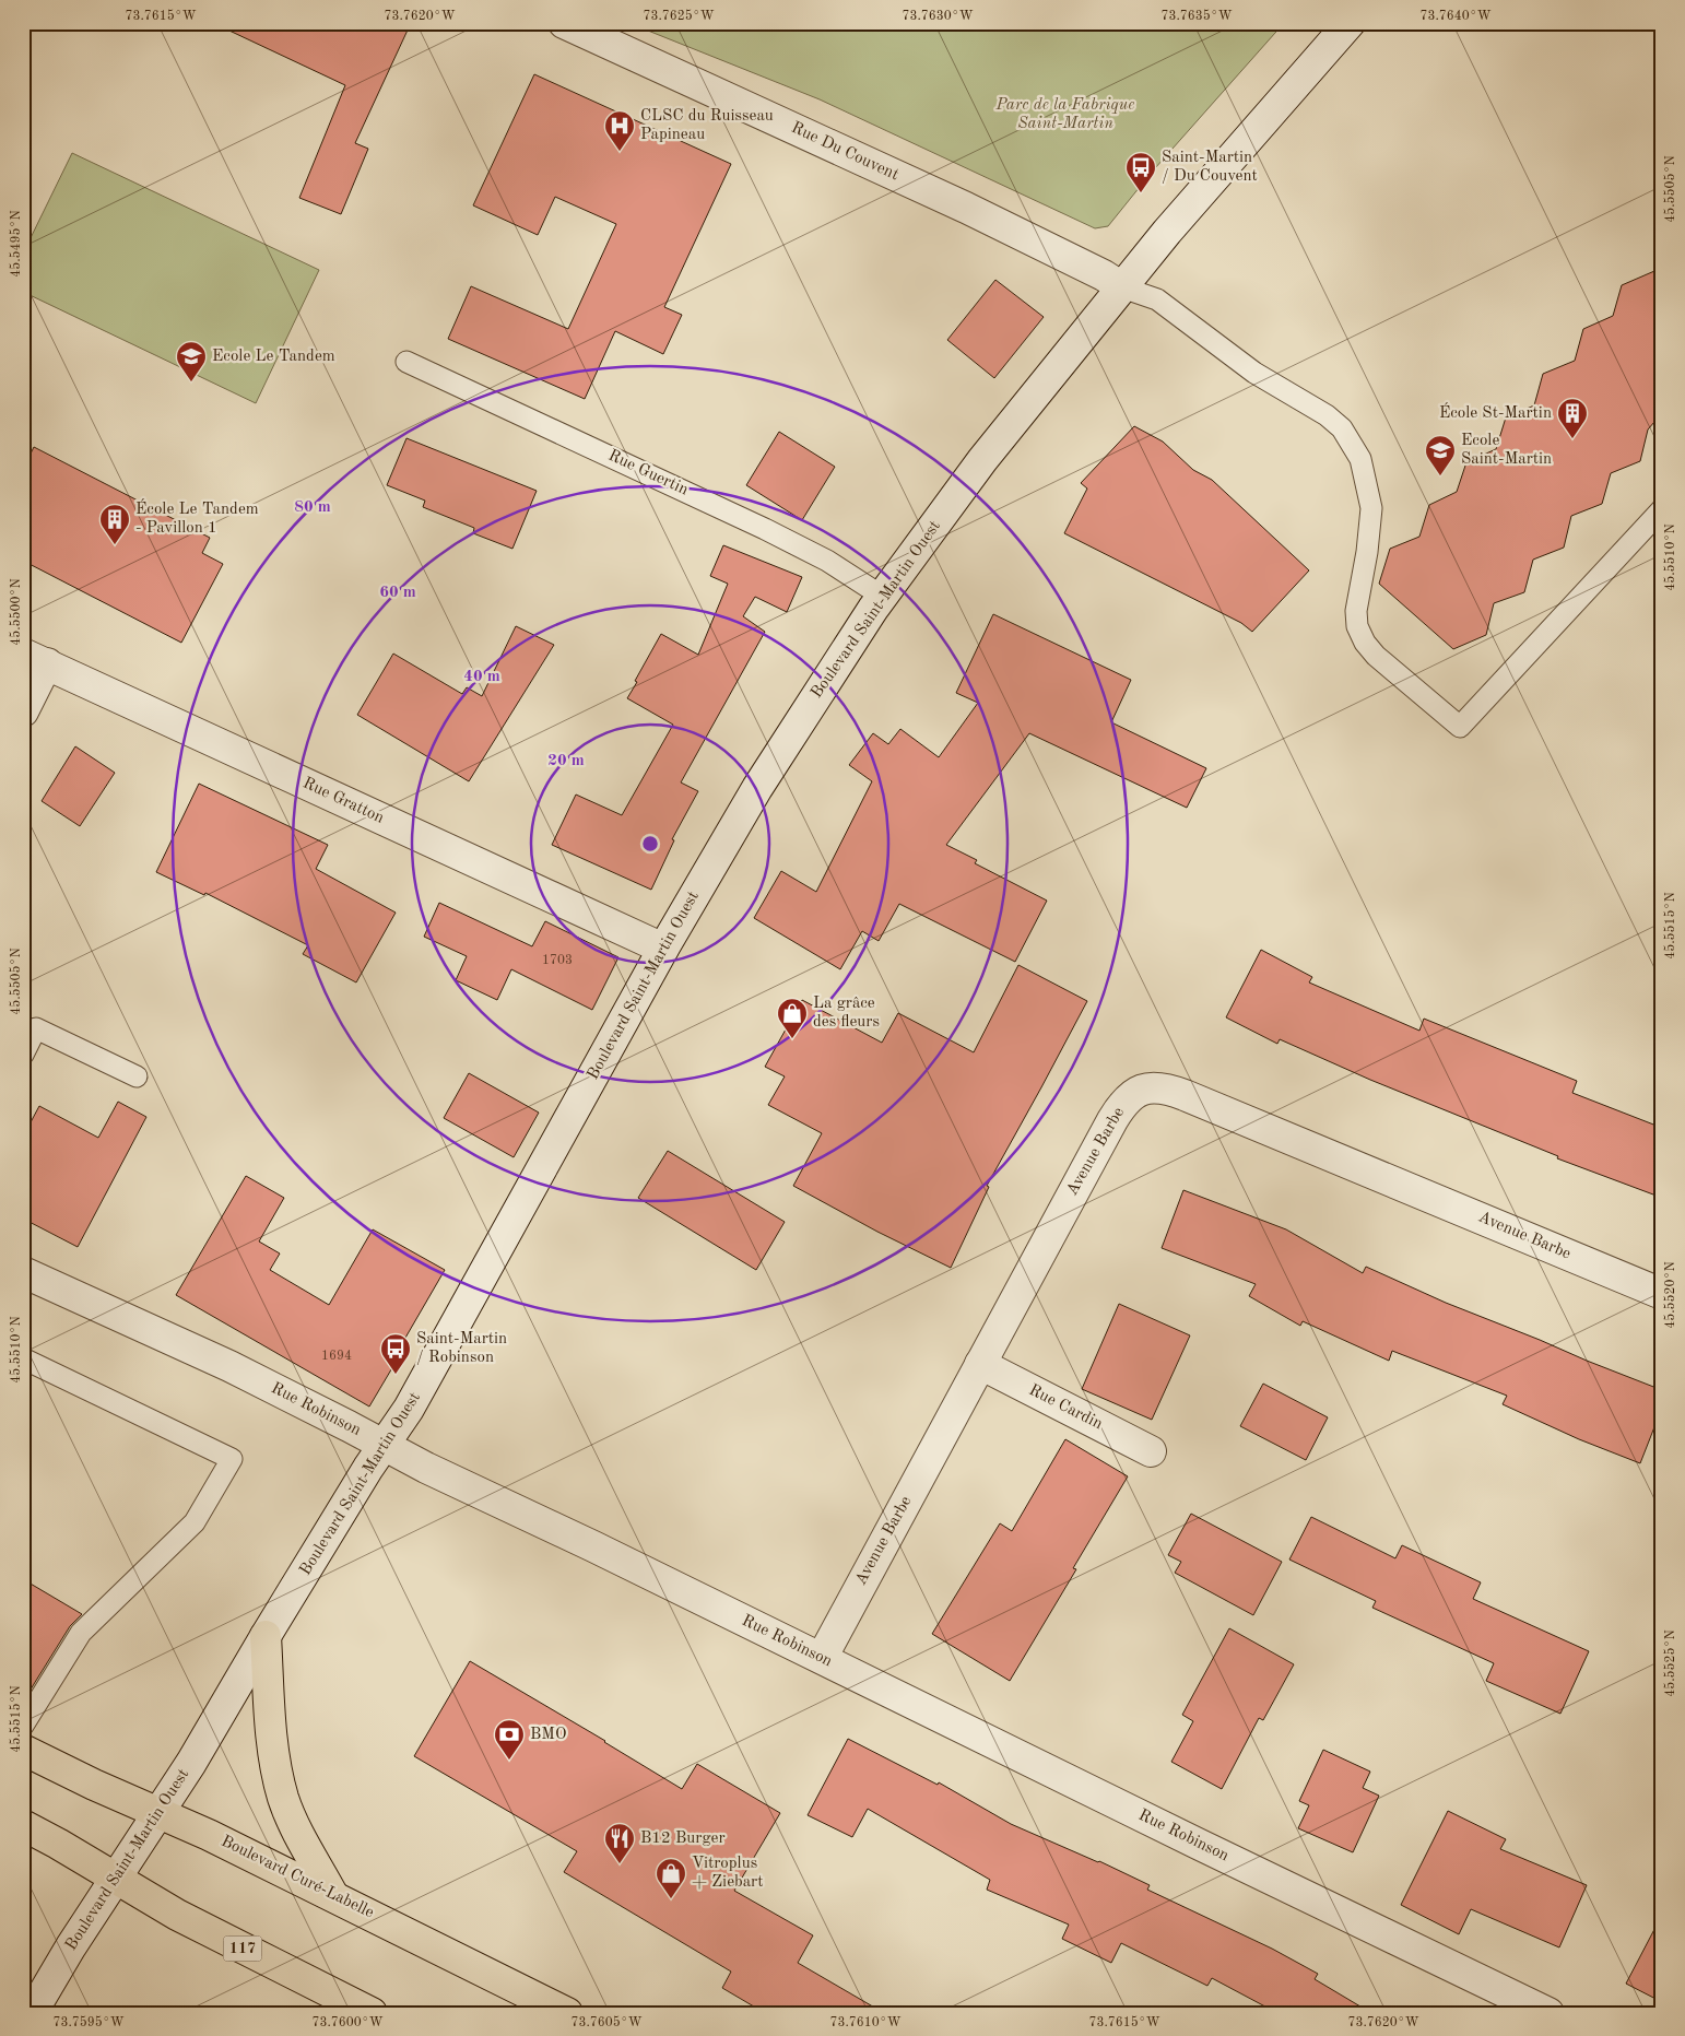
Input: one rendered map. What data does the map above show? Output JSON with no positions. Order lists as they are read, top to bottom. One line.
{"streets":{"main road":["Boulevard Curé-Labelle","117"],"street":["Rue Du Couvent","Boulevard Saint-Martin Ouest","Rue Gratton","Avenue Barbe","Rue Cardin","Rue Robinson"],"lane":["Rue Guertin"]},"crossings":[["Rue Du Couvent","Boulevard Saint-Martin Ouest"],["Rue Guertin","Boulevard Saint-Martin Ouest"],["Boulevard Saint-Martin Ouest","Rue Gratton"],["Boulevard Saint-Martin Ouest","Rue Robinson"],["Boulevard Saint-Martin Ouest","Boulevard Curé-Labelle"],["Boulevard Saint-Martin Ouest","117"],["Avenue Barbe","Rue Cardin"],["Avenue Barbe","Rue Robinson"]],"parks":["Parc de la Fabrique Saint-Martin"],"places":{"hospital":["CLSC du Ruisseau Papineau"],"bus stop":["Saint-Martin / Du Couvent","Saint-Martin / Robinson"],"school or university":["Ecole Le Tandem","Ecole Saint-Martin"],"building":["École St-Martin","École Le Tandem - Pavillon 1"],"shop":["La grâce des fleurs","Vitroplus + Ziebart"],"bank":["BMO"],"restaurant":["B12 Burger"]},"house_numbers":["1703","1694"],"coordinates":["73.7615°W","73.7620°W","73.7625°W","73.7630°W","73.7635°W","73.7640°W","45.5505°N","45.5495°N","45.5510°N","45.5500°N","45.5515°N","45.5520°N","45.5525°N","73.7595°W","73.7600°W","73.7605°W","73.7610°W"],"rings":["80 m","60 m","40 m","20 m"]}
